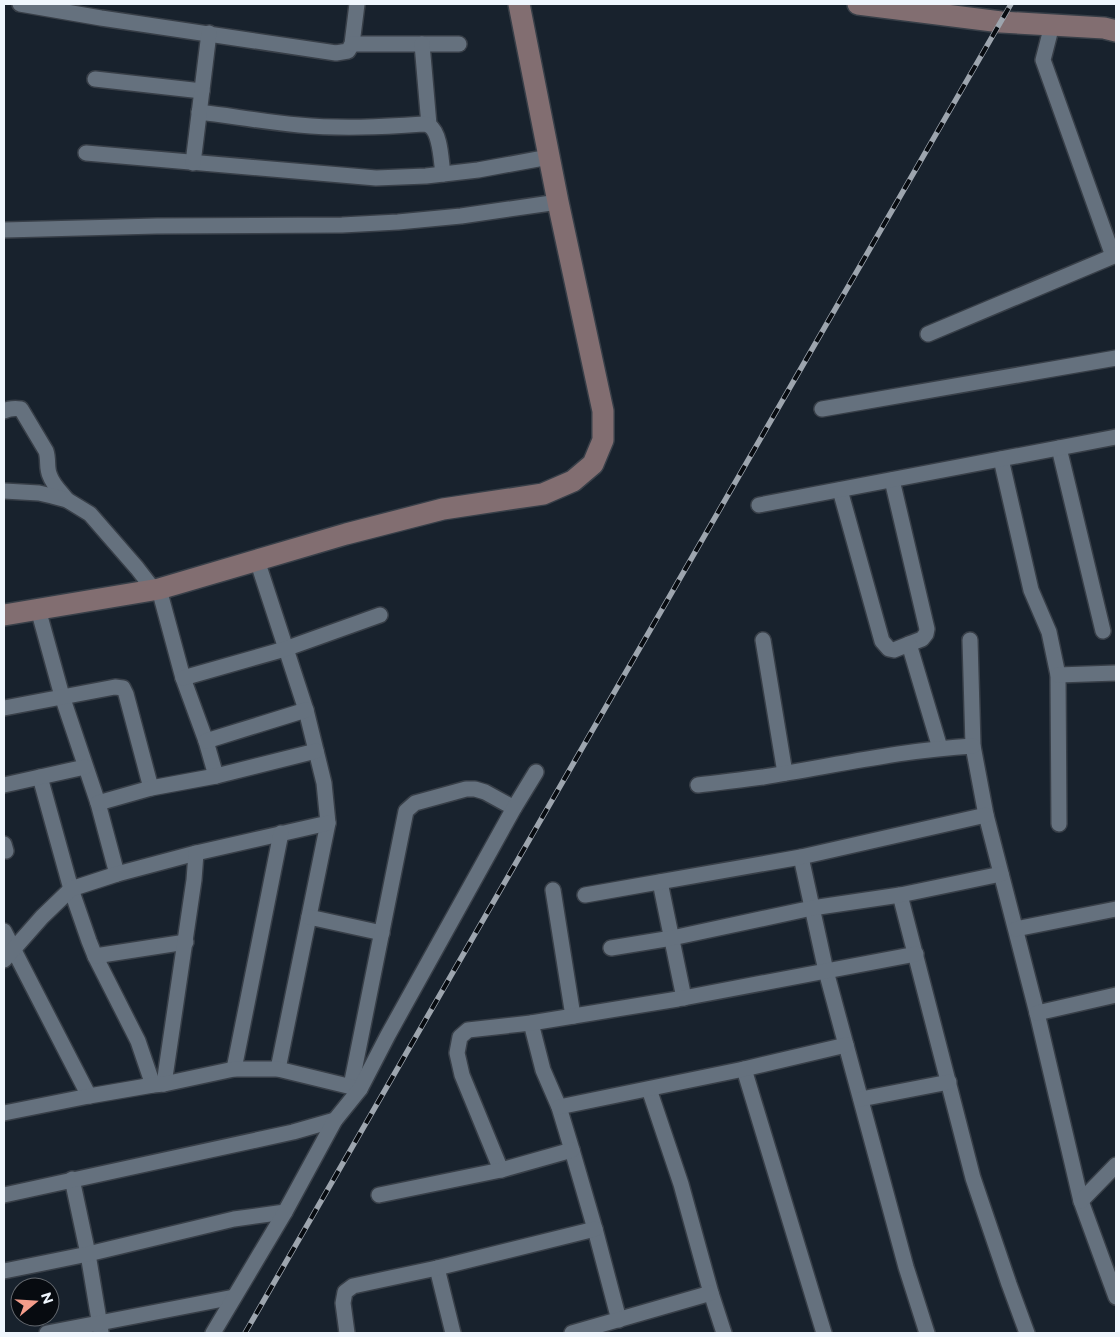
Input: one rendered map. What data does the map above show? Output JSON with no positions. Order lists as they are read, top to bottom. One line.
{"north":"right"}
